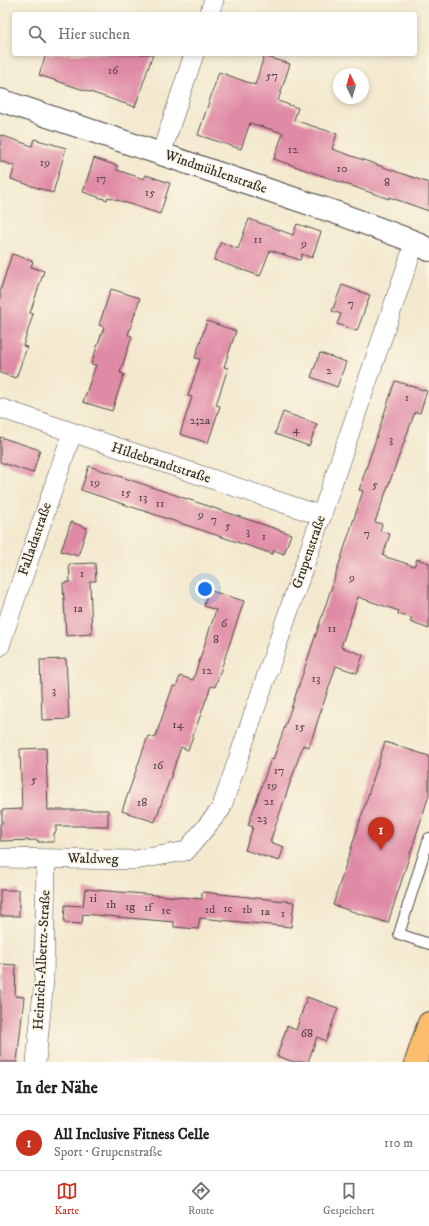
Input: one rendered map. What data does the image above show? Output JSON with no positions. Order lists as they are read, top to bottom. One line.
{"streets":{"street":["Windmühlenstraße","Hildebrandtstraße","Falladastraße","Grupenstraße","Waldweg","Heinrich-Albertz-Straße"]},"crossings":[["Windmühlenstraße","Grupenstraße"],["Hildebrandtstraße","Falladastraße"],["Hildebrandtstraße","Grupenstraße"],["Grupenstraße","Waldweg"],["Waldweg","Heinrich-Albertz-Straße"]],"house_numbers":["16","57","12","19","10","17","8","15","11","9","7","2","1","2;2a","4","3","19","5","15","13","11","9","7","5","3","7","1","1","9","1a","6","11","8","12","13","3","14","15","16","17","5","19","21","18","23","1i","1h","1g","1f","1c","1d","1b","1e","1a","1","68"],"north":"top","page":{"search":"Hier suchen","pins":"1","heading":"In der Nähe","list":[{"mark":"1","name":"All Inclusive Fitness Celle","note":"Sport · Grupenstraße","value":"110 m"}],"nav":["Karte","Route","Gespeichert"]}}
